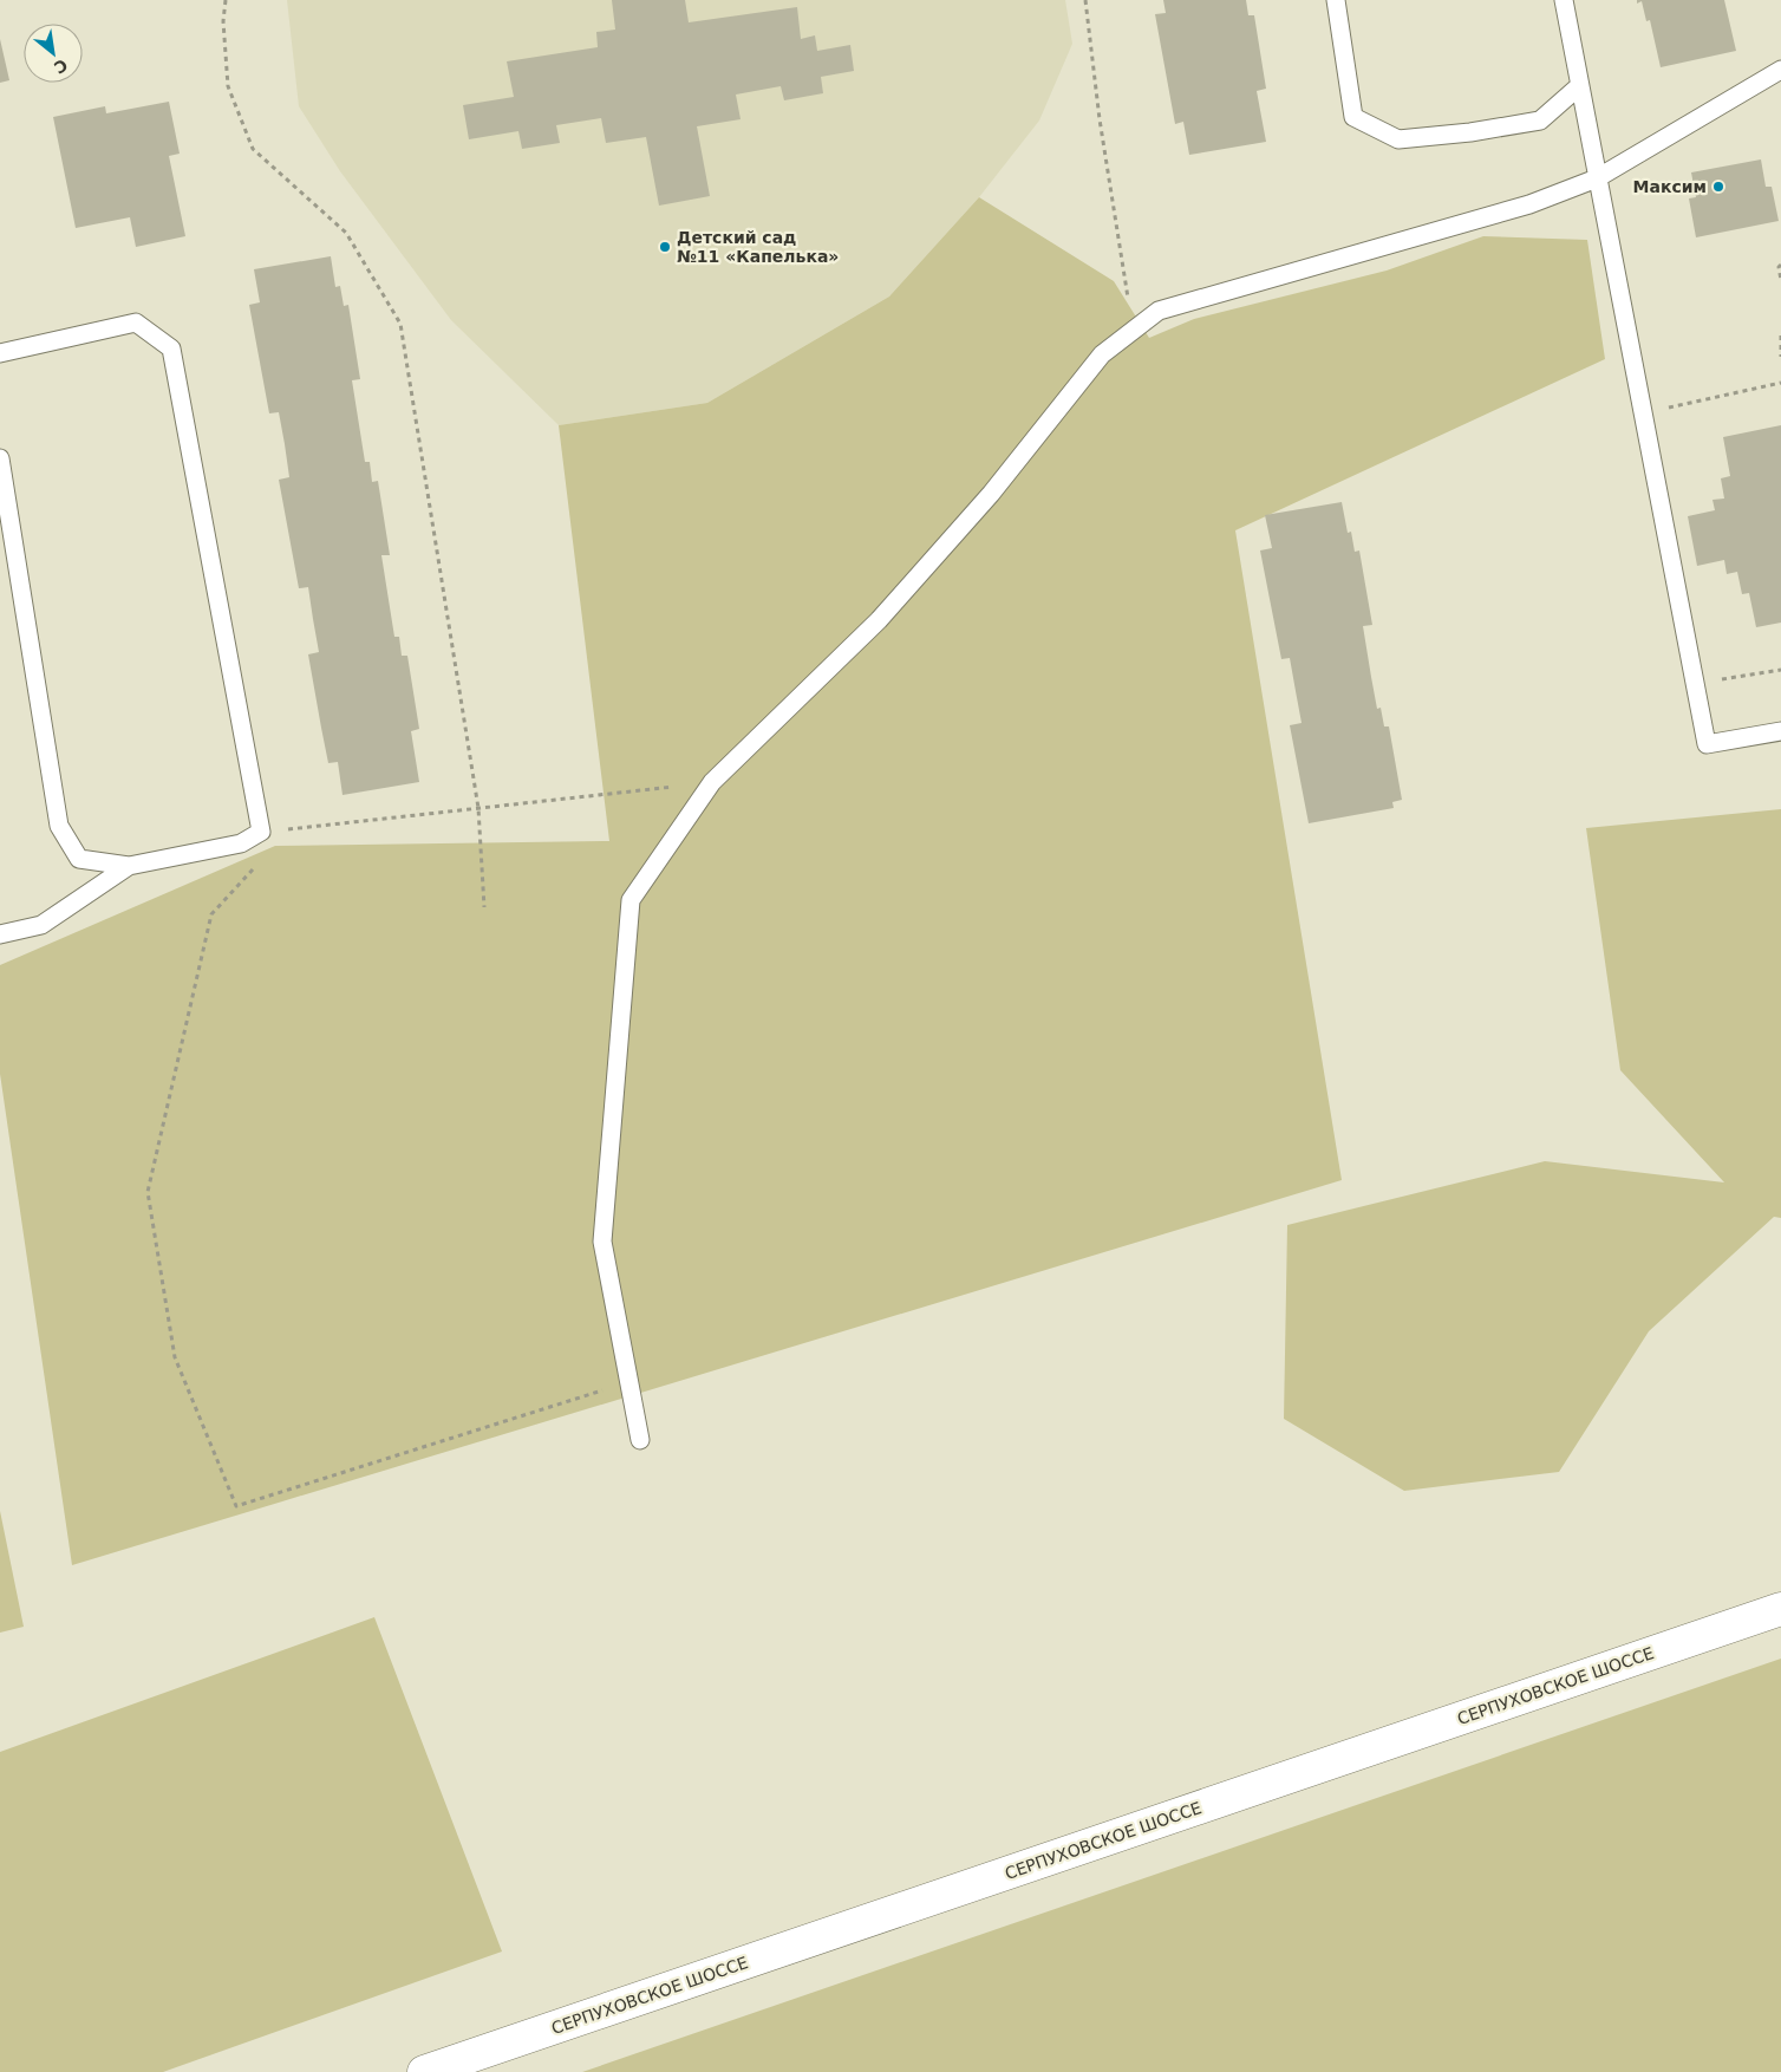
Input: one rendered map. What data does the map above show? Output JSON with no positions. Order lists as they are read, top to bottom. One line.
{"streets":{"main road":["СЕРПУХОВСКОЕ ШОССЕ"]},"places":["Максим","Детский сад №11 «Капелька»"],"north":"bottom right"}
